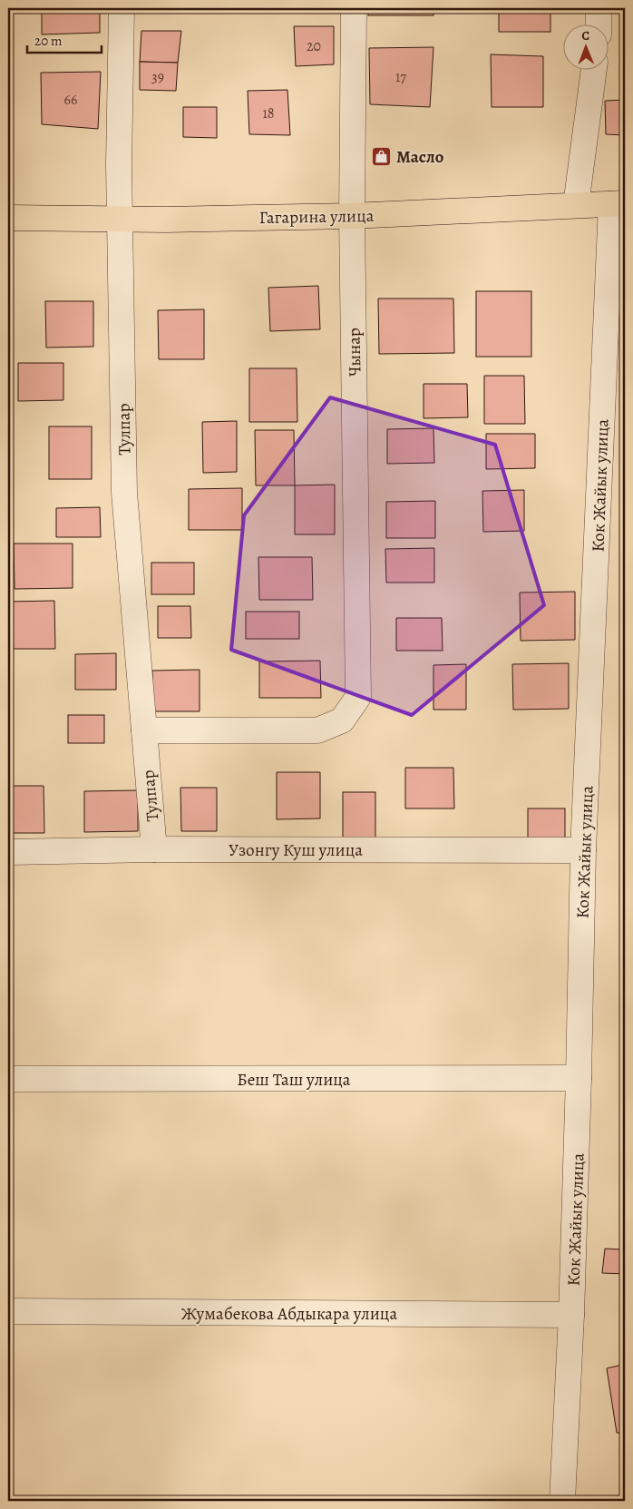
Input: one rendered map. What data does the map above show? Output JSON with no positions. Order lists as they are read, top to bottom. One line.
{"streets":{"main road":["Гагарина улица"],"street":["Чынар","Тулпар","Кок Жайык улица","Узонгу Куш улица","Беш Таш улица","Жумабекова Абдыкара улица"]},"crossings":[["Гагарина улица","Чынар"],["Гагарина улица","Тулпар"],["Гагарина улица","Кок Жайык улица"],["Чынар","Тулпар"],["Тулпар","Узонгу Куш улица"],["Кок Жайык улица","Узонгу Куш улица"],["Кок Жайык улица","Беш Таш улица"],["Кок Жайык улица","Жумабекова Абдыкара улица"]],"places":{"shop":["Масло"]},"house_numbers":["20","39","17","66","18"],"scale_bar":"20 m","north":"top"}
